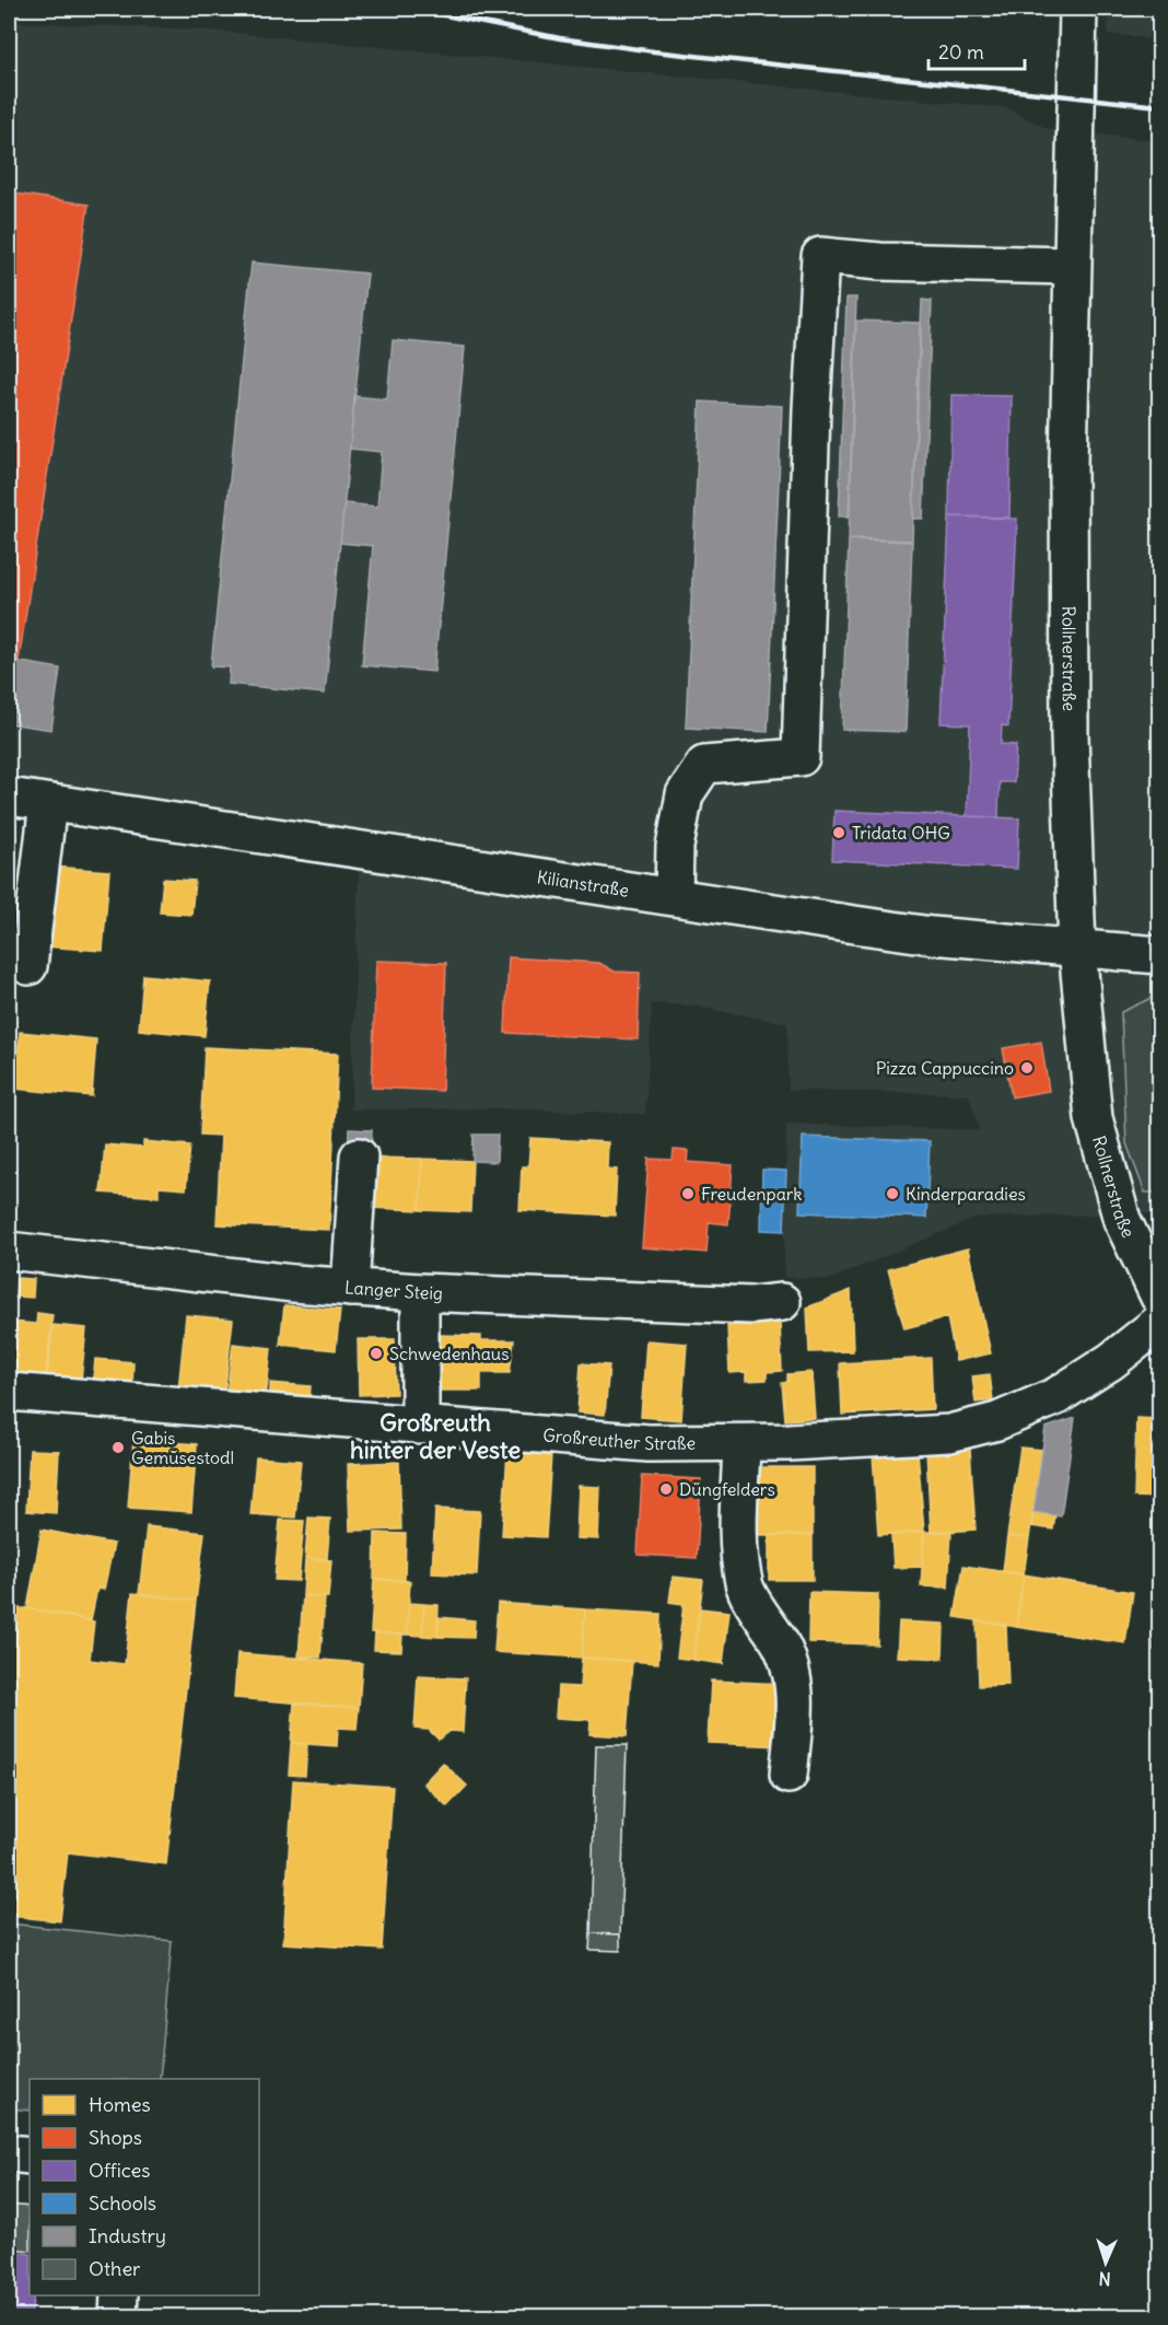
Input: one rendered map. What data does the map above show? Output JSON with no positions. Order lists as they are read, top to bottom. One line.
{"streets":{"street":["Rollnerstraße","Kilianstraße","Langer Steig","Großreuther Straße"]},"crossings":[["Rollnerstraße","Kilianstraße"]],"districts":["Großreuth hinter der Veste"],"places":["Tridata OHG","Pizza Cappuccino","Freudenpark","Kinderparadies","Schwedenhaus","Gabis Gemüsestodl","Düngfelders"],"legend":["Homes","Shops","Offices","Schools","Industry","Other"],"scale_bar":"20 m","north":"bottom"}
